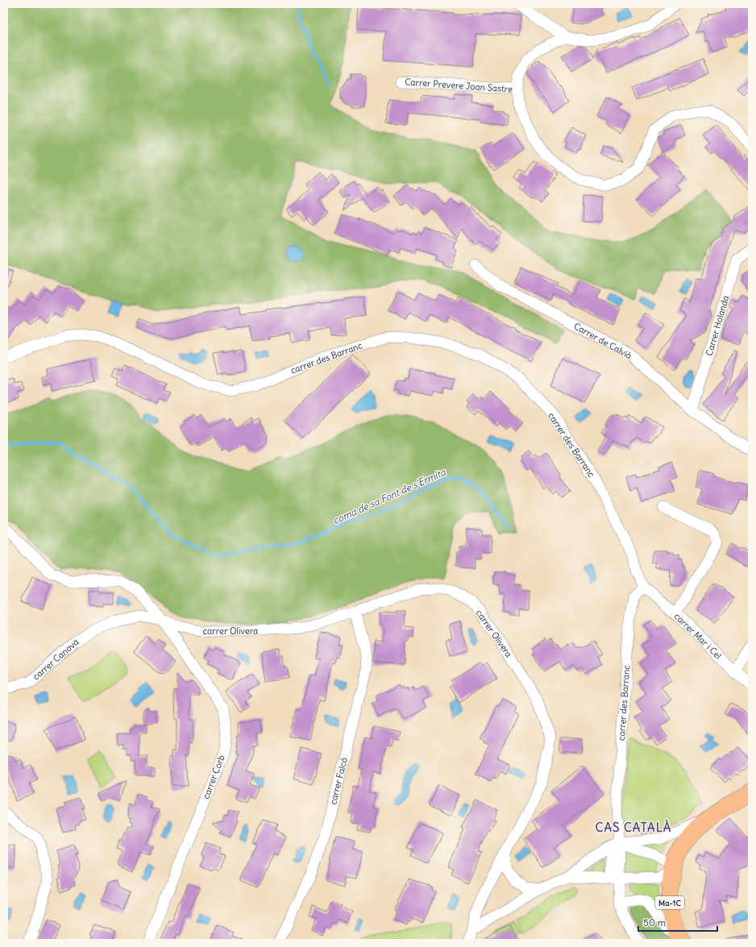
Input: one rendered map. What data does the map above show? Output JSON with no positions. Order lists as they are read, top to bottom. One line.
{"streets":{"main road":["Ma-1C"],"street":["Carrer Prevere Joan Sastre","Carrer Holanda","Carrer de Calvià","carrer des Barranc","carrer Olivera","carrer Mar i Cel","carrer Canova","carrer Corb","carrer Falcó"]},"crossings":[["Carrer Holanda","Carrer de Calvià"],["carrer des Barranc","carrer Mar i Cel"],["carrer Olivera","carrer Canova"],["carrer Olivera","carrer Corb"],["carrer Olivera","carrer Falcó"],["carrer Canova","carrer Corb"]],"districts":["CAS CATALÀ"],"water":["coma de sa Font de s'Ermita"],"scale_bar":"50 m"}
